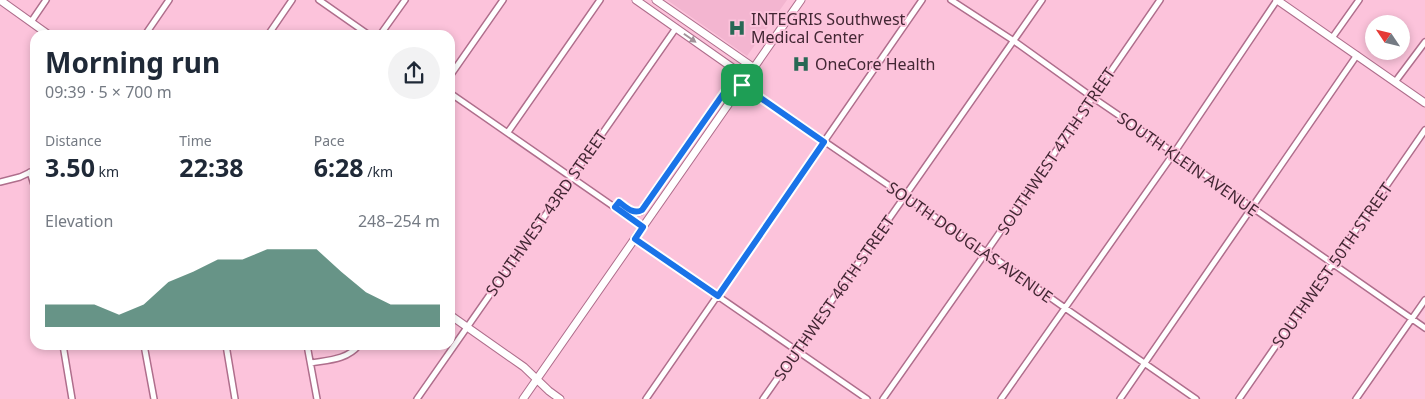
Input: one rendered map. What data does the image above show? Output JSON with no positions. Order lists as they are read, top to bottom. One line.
{"streets":{"street":["SOUTHWEST 47TH STREET","SOUTH KLEIN AVENUE","SOUTHWEST 43RD STREET","SOUTH DOUGLAS AVENUE","SOUTHWEST 50TH STREET","SOUTHWEST 46TH STREET"]},"crossings":[["SOUTHWEST 47TH STREET","SOUTH KLEIN AVENUE"],["SOUTHWEST 47TH STREET","SOUTH DOUGLAS AVENUE"],["SOUTH KLEIN AVENUE","SOUTHWEST 50TH STREET"],["SOUTH KLEIN AVENUE","SOUTHWEST 46TH STREET"],["SOUTH DOUGLAS AVENUE","SOUTHWEST 46TH STREET"]],"places":{"hospital":["INTEGRIS Southwest Medical Center","OneCore Health"]},"north":"top left","page":{"heading":["Morning run","09:39 · 5 × 700 m"],"stats":[["Distance","3.50 km"],["Time","22:38"],["Pace","6:28 /km"]],"chart":["Elevation","248–254 m"]}}
